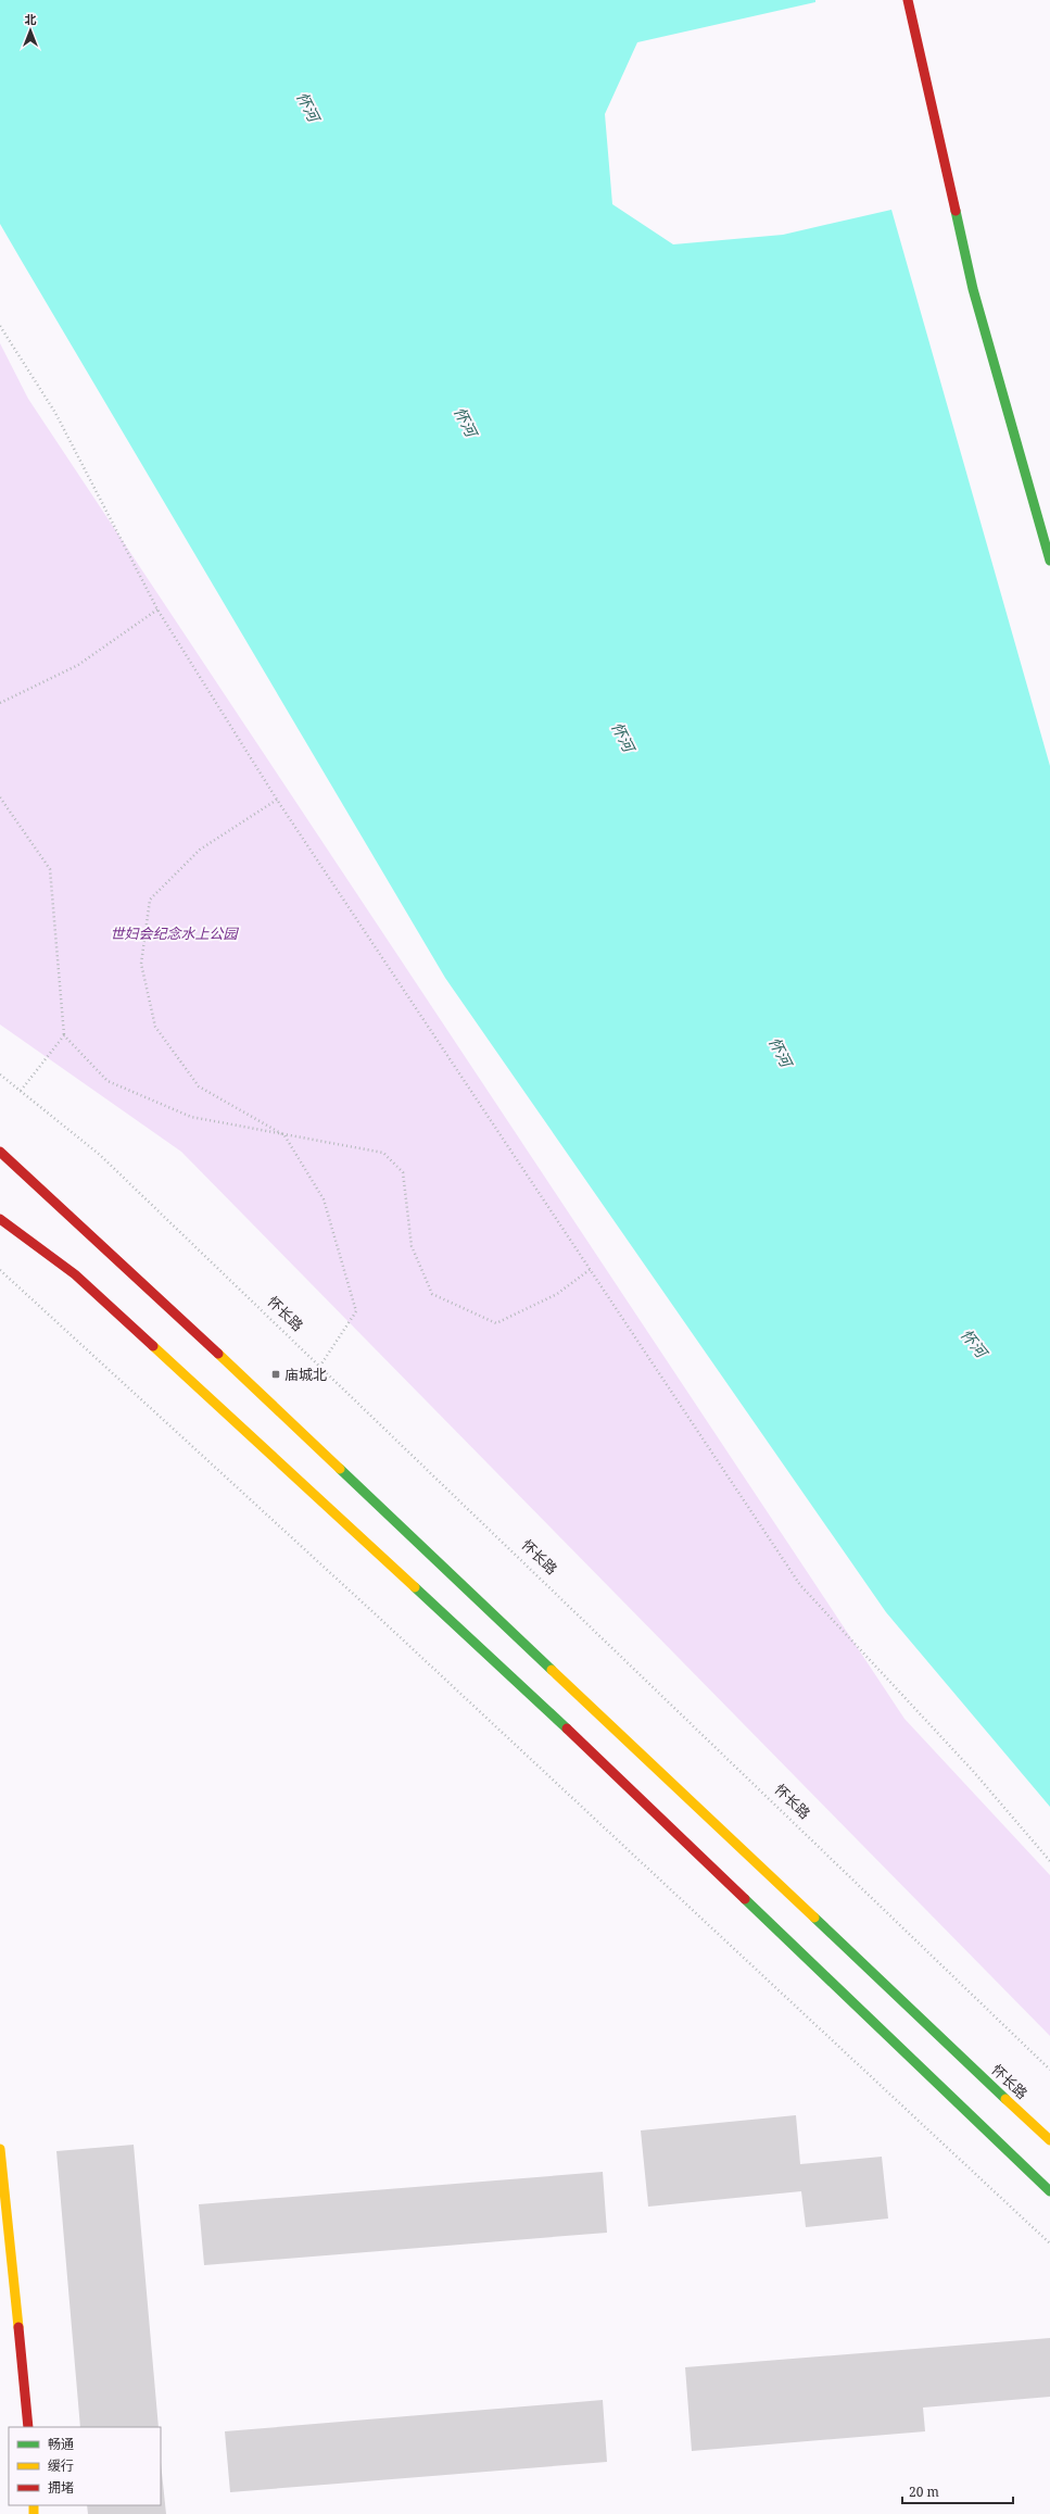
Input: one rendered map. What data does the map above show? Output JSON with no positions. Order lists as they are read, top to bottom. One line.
{"streets":{"main road":["怀长路"]},"water":["怀河"],"parks":["世妇会纪念水上公园"],"places":{"transit":["庙城北"]},"legend":["畅通","缓行","拥堵"],"scale_bar":"20 m","north":"top"}
